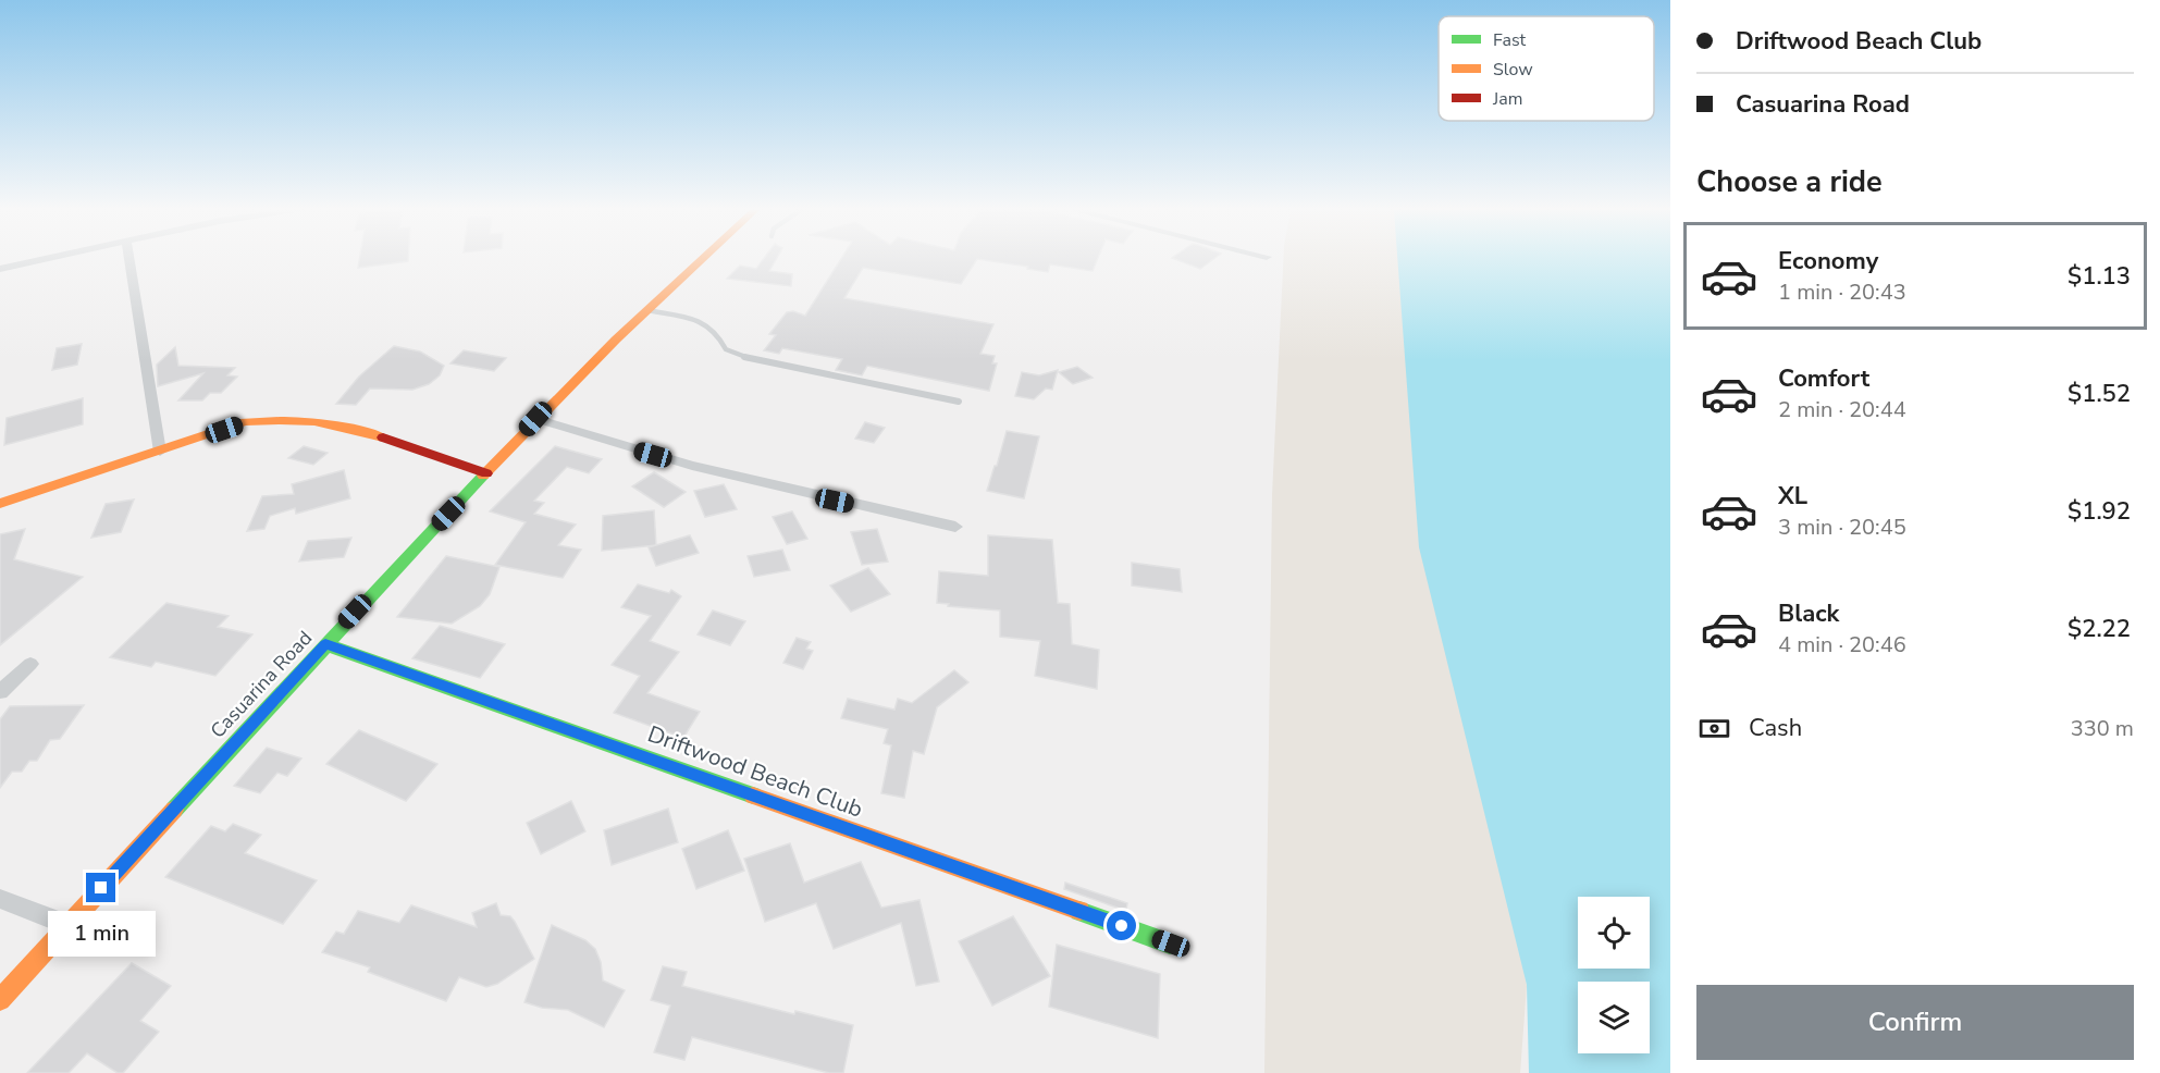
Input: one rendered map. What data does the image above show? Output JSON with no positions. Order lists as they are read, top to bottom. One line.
{"streets":{"street":["Casuarina Road","Driftwood Beach Club"]},"crossings":[["Casuarina Road","Driftwood Beach Club"]],"legend":["Fast","Slow","Jam"],"page":{"banner":["Driftwood Beach Club","Casuarina Road"],"heading":"Choose a ride","list":[{"name":"Economy","note":"1 min · 20:43","value":"$1.13"},{"name":"Comfort","note":"2 min · 20:44","value":"$1.52"},{"name":"XL","note":"3 min · 20:45","value":"$1.92"},{"name":"Black","note":"4 min · 20:46","value":"$2.22"}],"pay":["Cash","330 m"],"bubble":"1 min","buttons":"Confirm"}}
